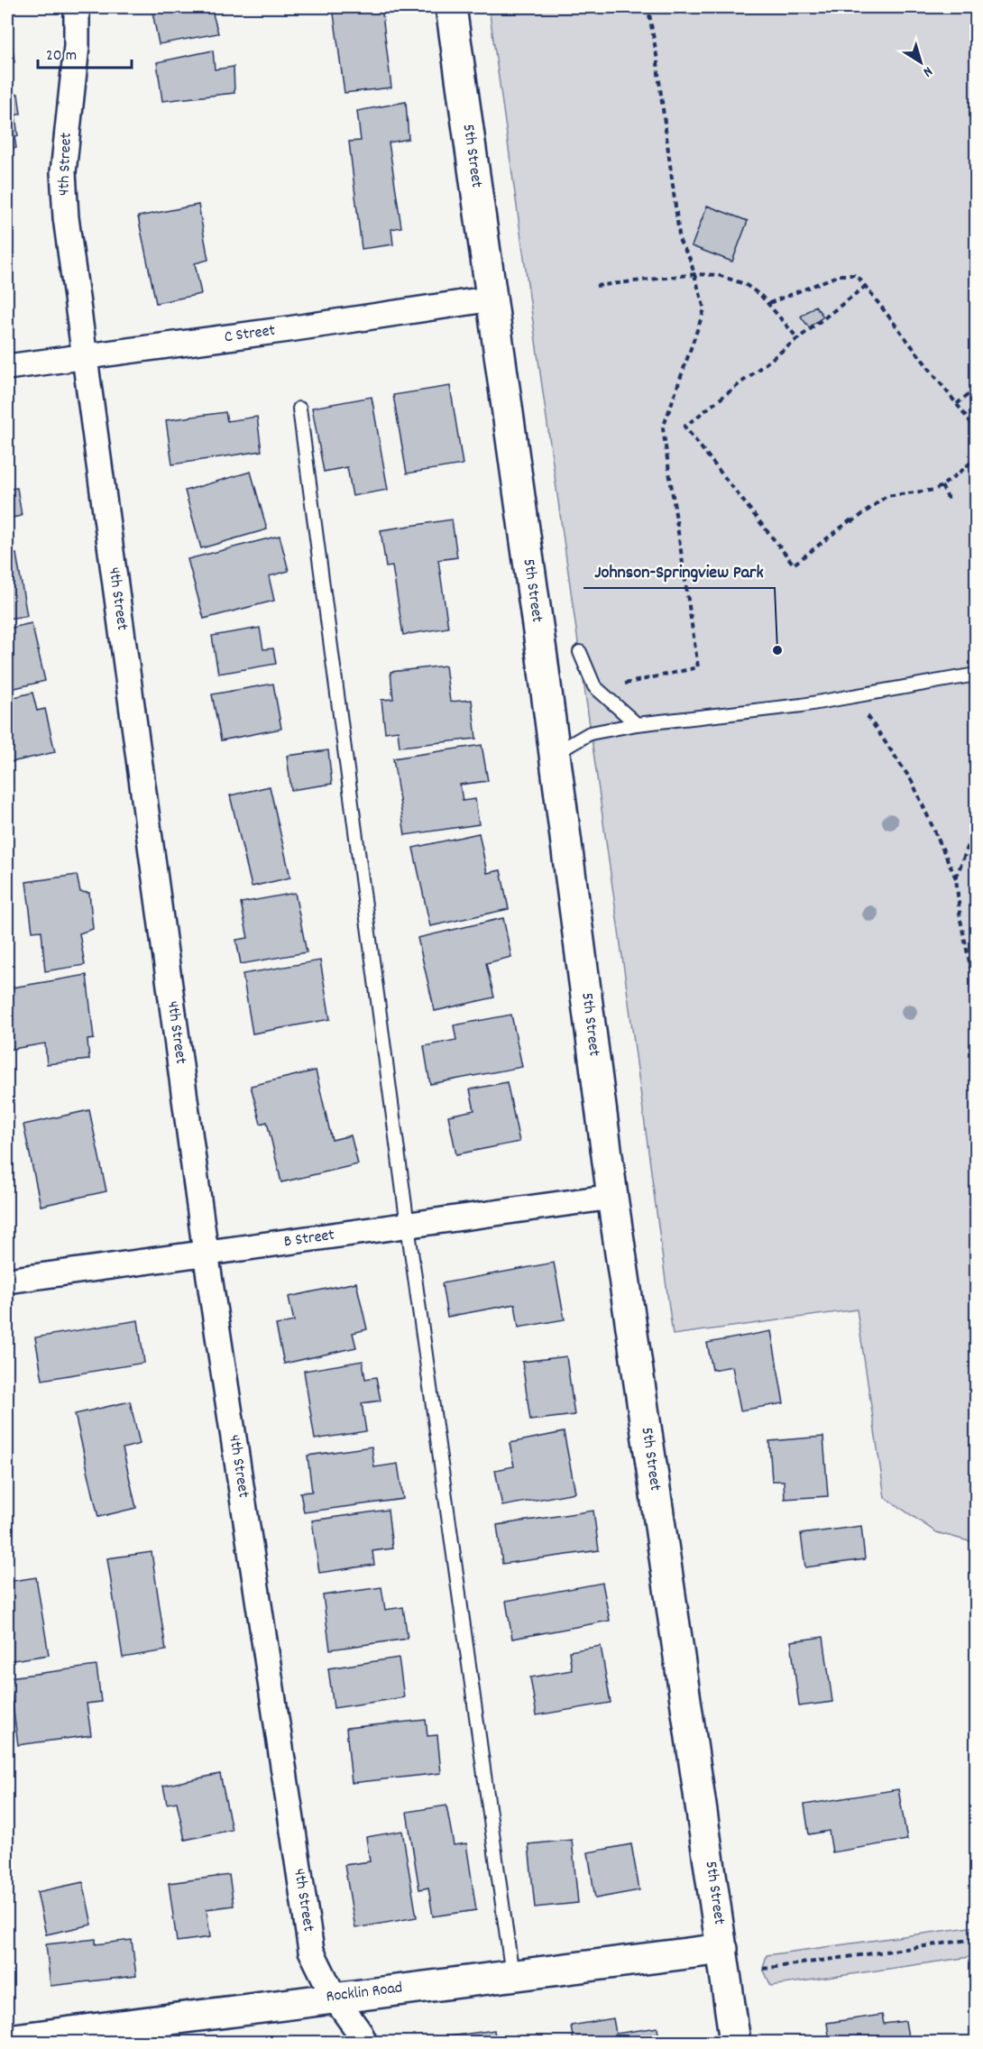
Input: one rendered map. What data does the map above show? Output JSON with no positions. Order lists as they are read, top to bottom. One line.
{"streets":{"street":["5th Street","4th Street","C Street","B Street","Rocklin Road"]},"crossings":[["5th Street","C Street"],["5th Street","B Street"],["5th Street","Rocklin Road"],["4th Street","C Street"],["4th Street","B Street"],["4th Street","Rocklin Road"]],"places":["Johnson-Springview Park"],"scale_bar":"20 m","north":"bottom right"}
